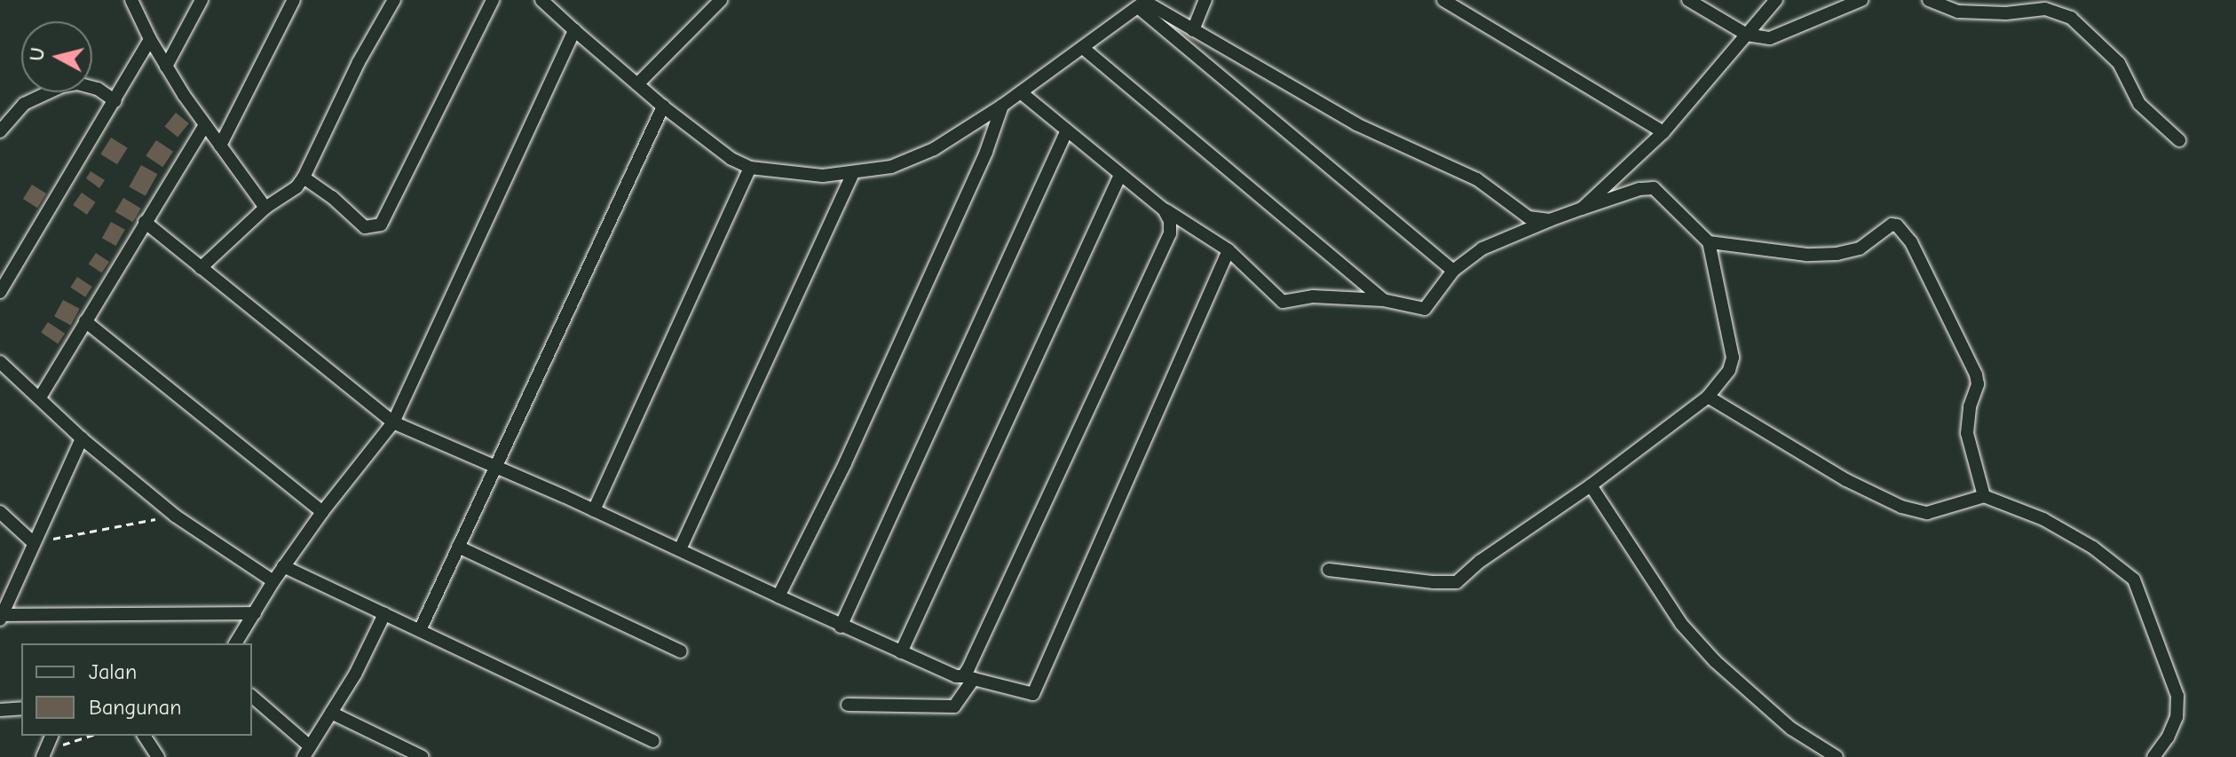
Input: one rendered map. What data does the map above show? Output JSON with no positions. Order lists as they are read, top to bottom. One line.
{"legend":["Jalan","Bangunan"],"north":"left"}
